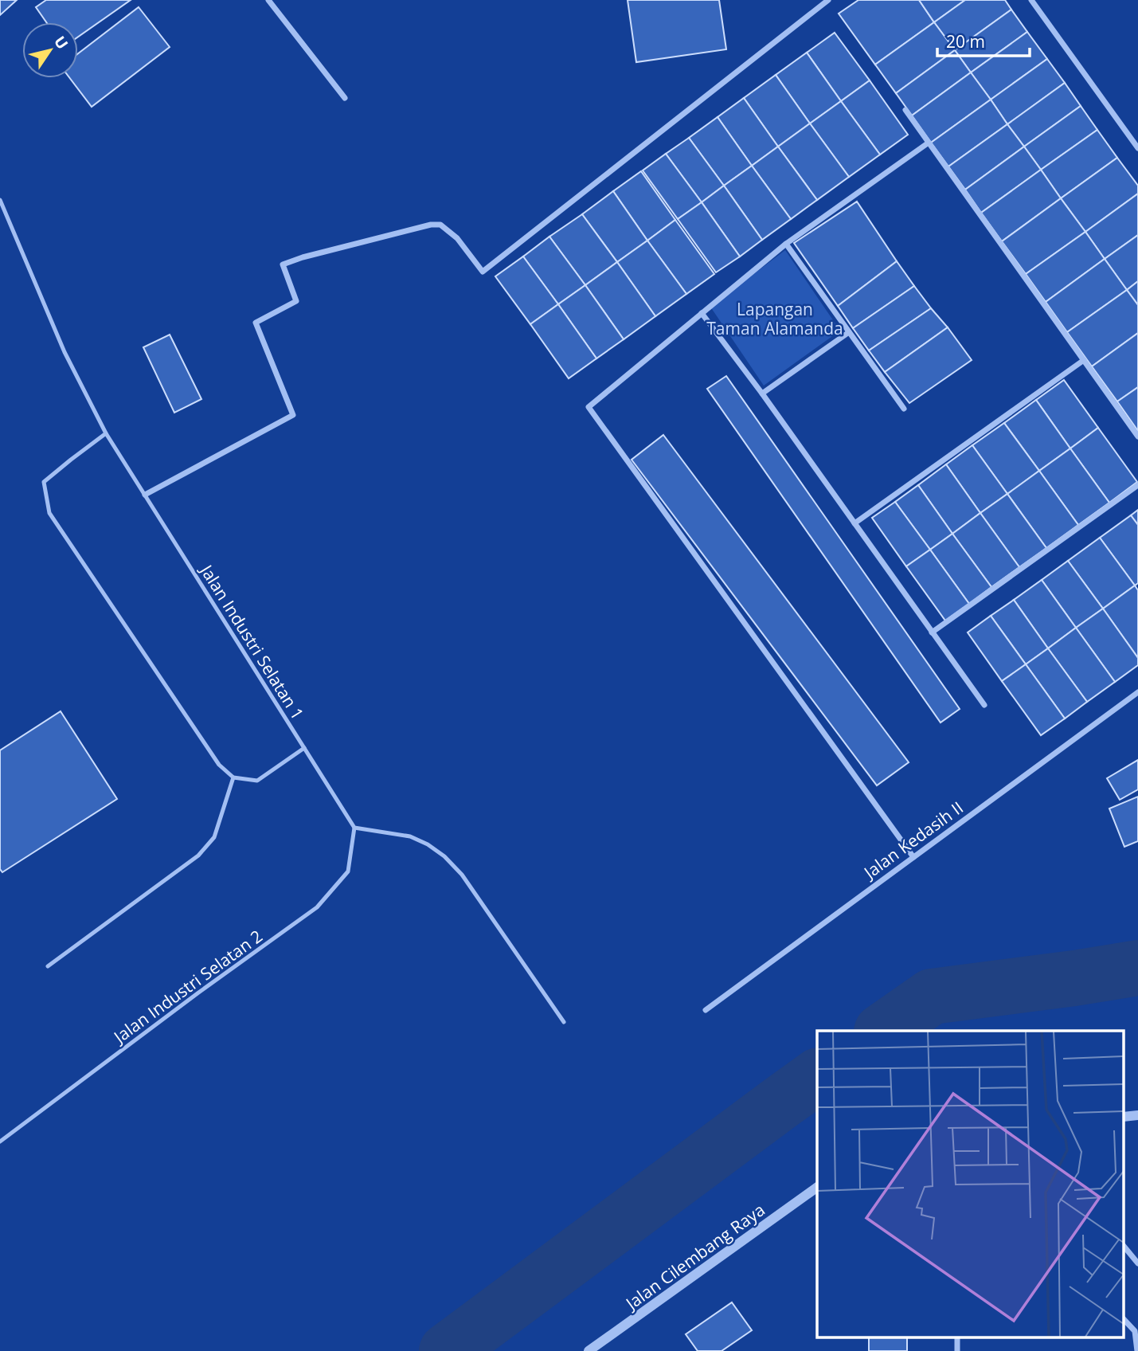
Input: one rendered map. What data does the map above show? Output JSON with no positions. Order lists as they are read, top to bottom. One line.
{"streets":{"street":["Jalan Kedasih II","Jalan Cilembang Raya"],"lane":["Jalan Industri Selatan 1","Jalan Industri Selatan 2"]},"crossings":[["Jalan Industri Selatan 1","Jalan Industri Selatan 2"]],"parks":["Lapangan Taman Alamanda"],"scale_bar":"20 m","north":"top right"}
